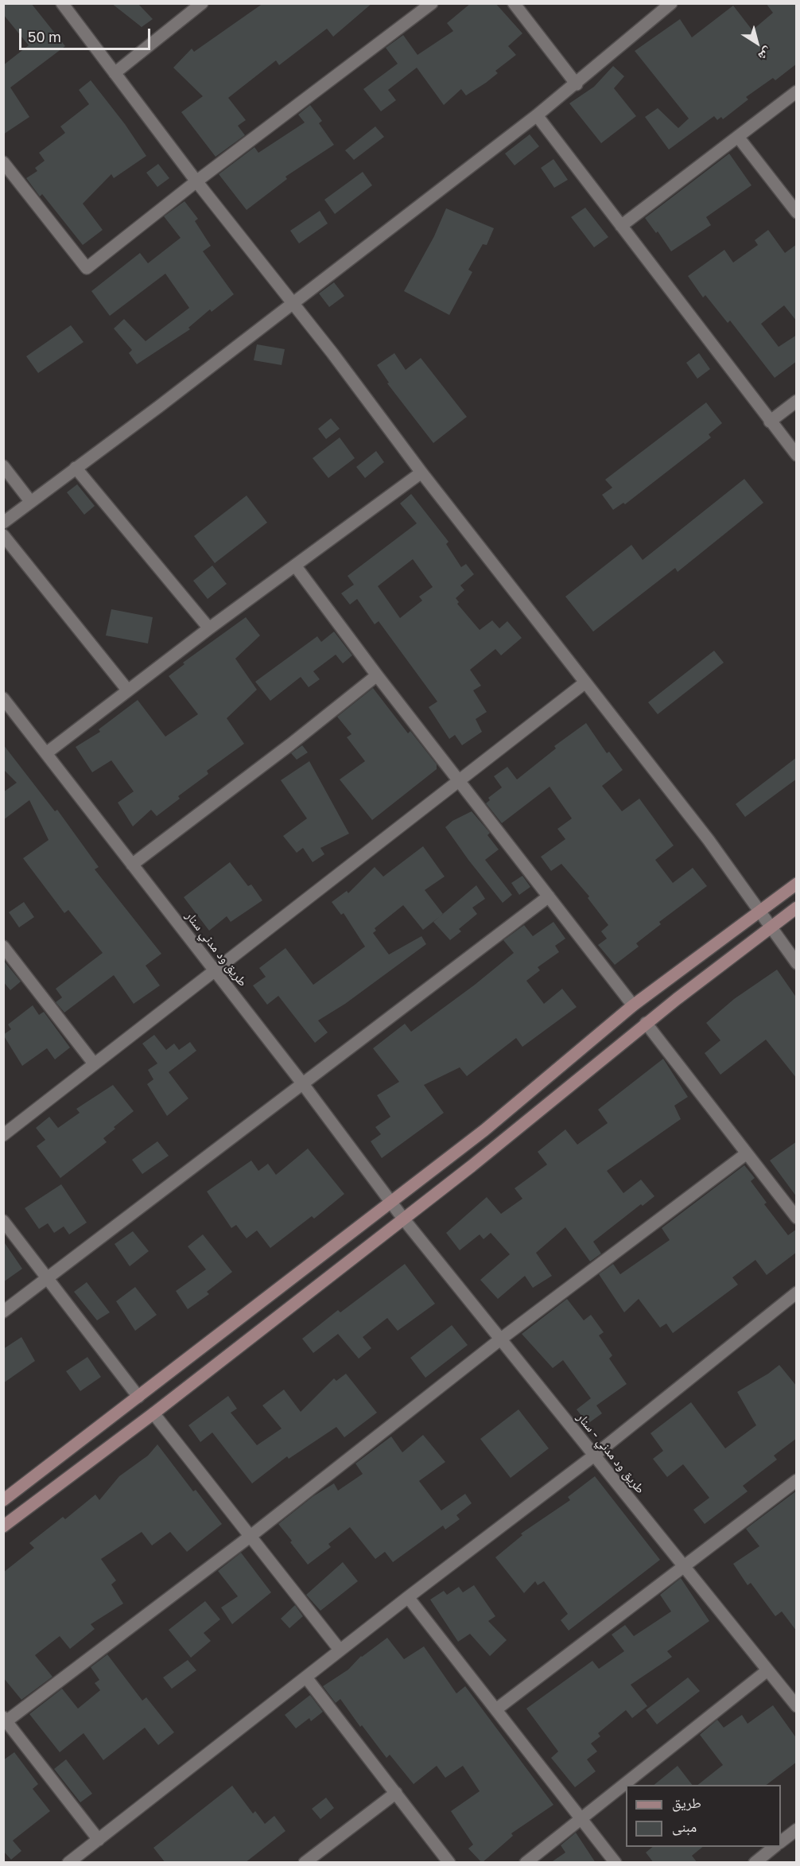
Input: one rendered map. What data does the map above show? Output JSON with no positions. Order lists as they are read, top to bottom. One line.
{"streets":{"street":["طريق ود مدني سنار","طريق ود مدني - سنار"]},"crossings":[["طريق ود مدني سنار","طريق ود مدني - سنار"]],"legend":["طريق","مبنى"],"scale_bar":"50 m","north":"bottom right"}
